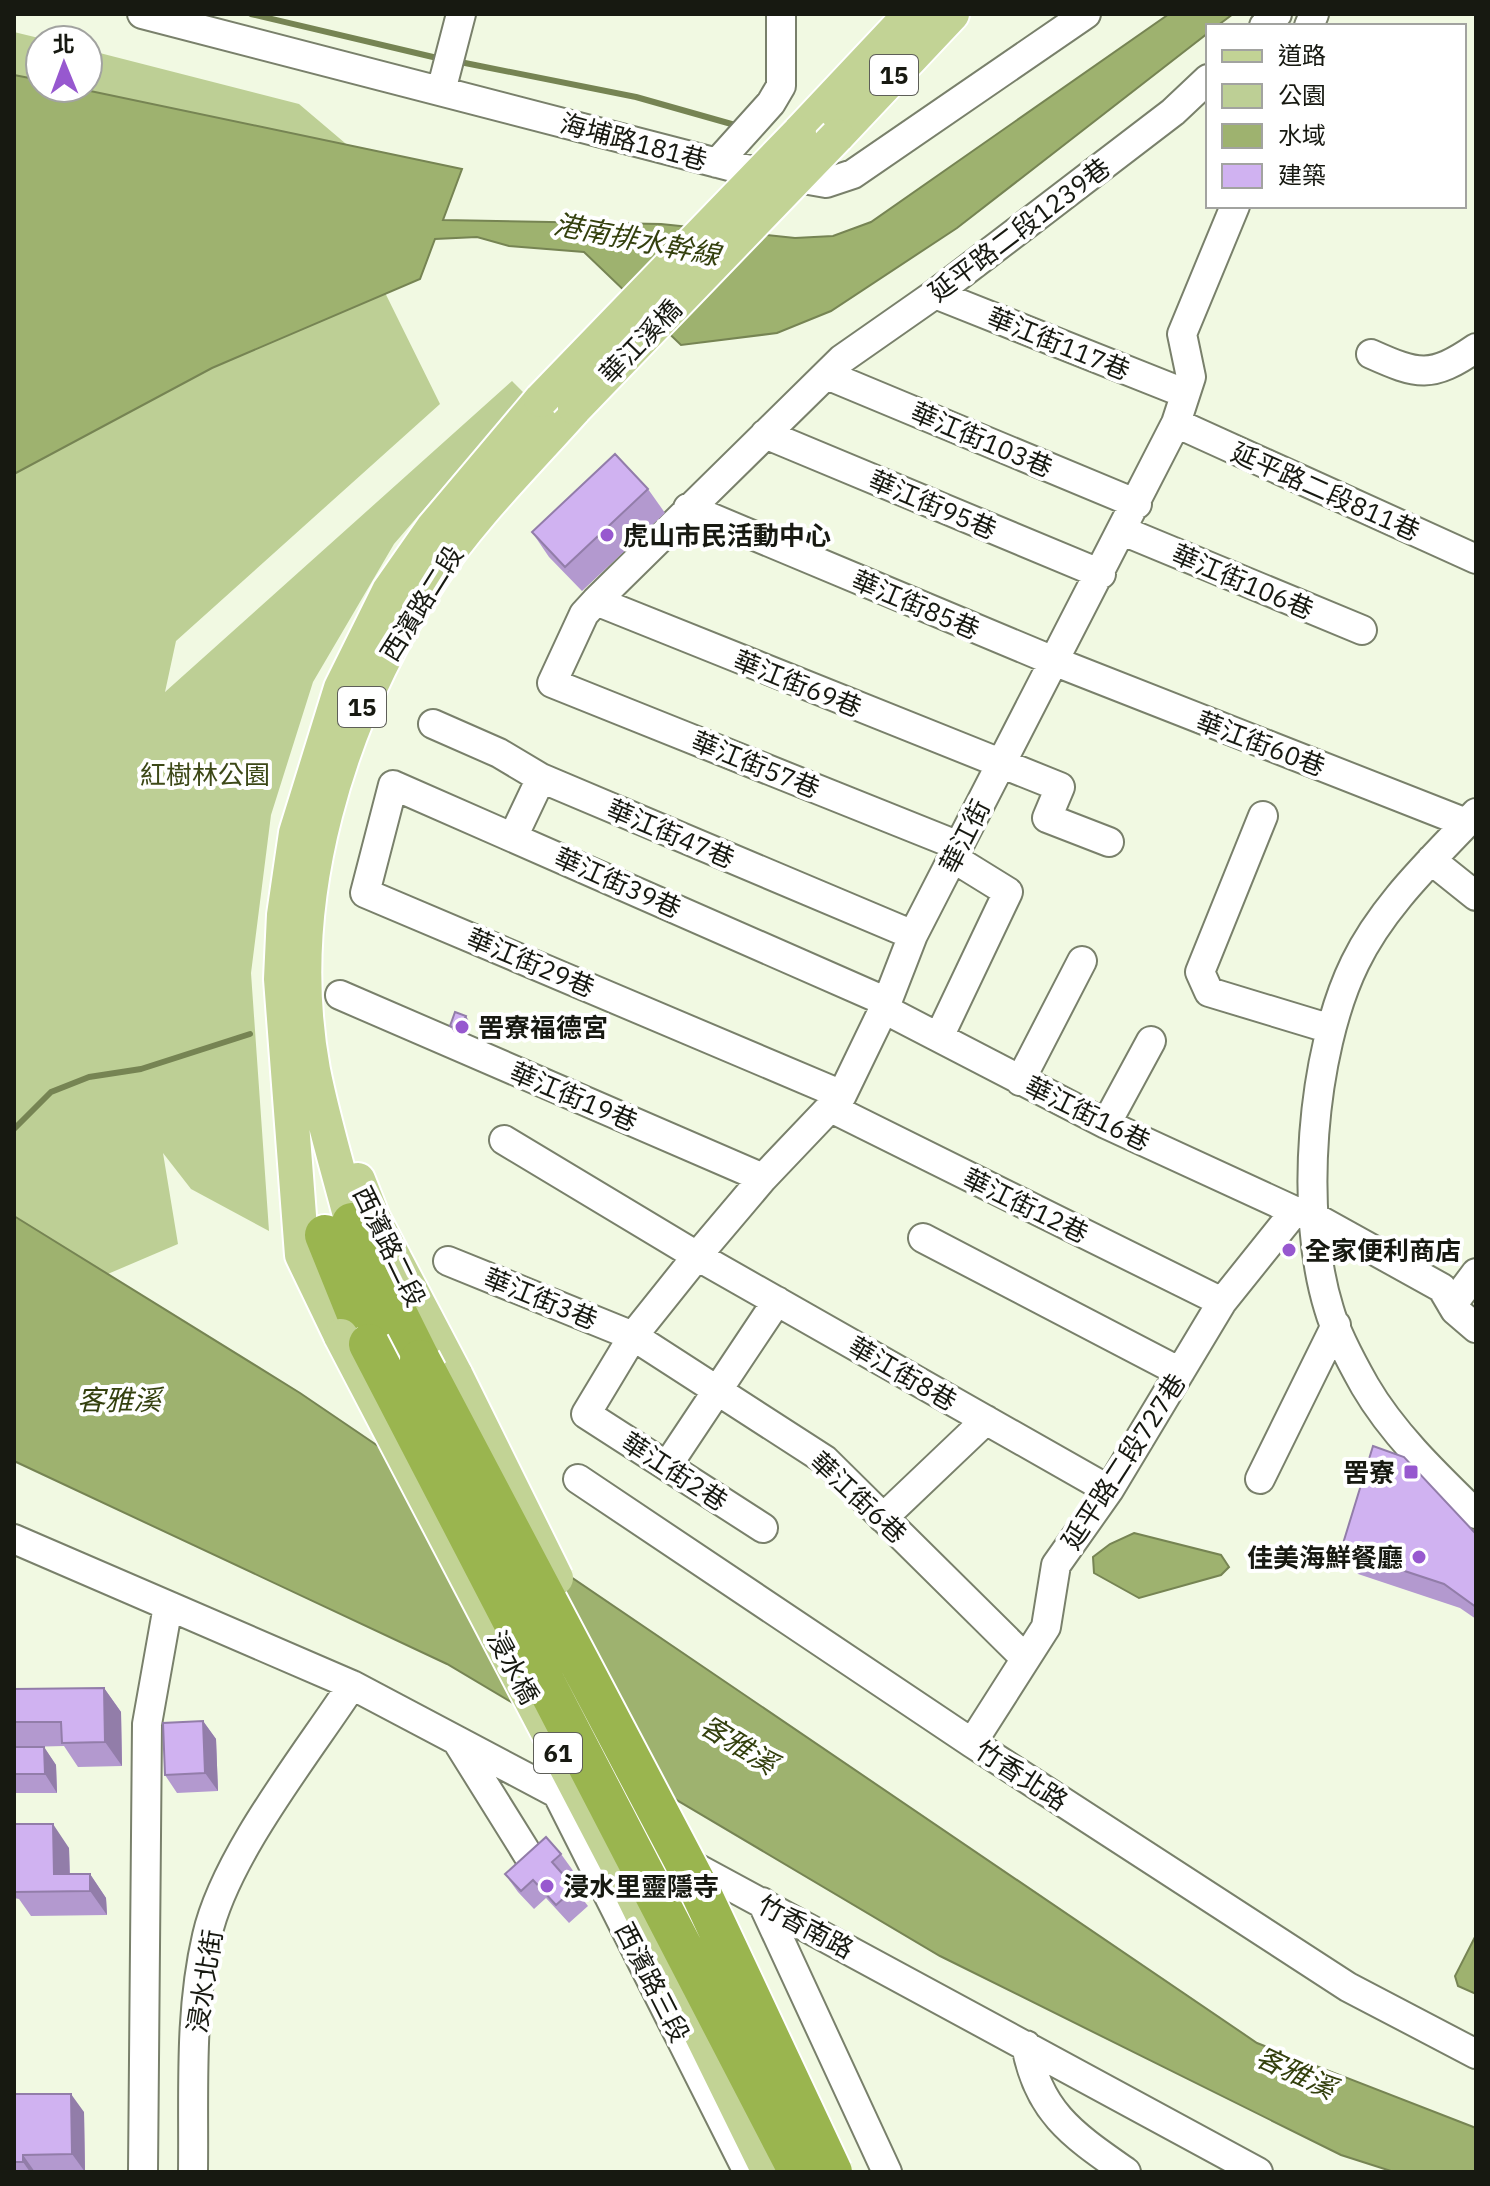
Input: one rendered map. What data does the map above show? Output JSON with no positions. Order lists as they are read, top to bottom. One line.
{"streets":{"highway":["浸水橋","61"],"main road":["15","華江溪橋","西濱路二段"],"street":["海埔路181巷","延平路二段1239巷","華江街117巷","華江街103巷","延平路二段811巷","華江街95巷","華江街106巷","華江街85巷","華江街69巷","華江街60巷","華江街57巷","華江街47巷","華江街","華江街39巷","華江街29巷","華江街19巷","華江街16巷","華江街12巷","華江街3巷","華江街8巷","延平路二段727巷","華江街2巷","華江街6巷","竹香北路","竹香南路","浸水北街","西濱路三段"]},"crossings":[["延平路二段1239巷","華江街117巷"],["延平路二段1239巷","華江街103巷"],["延平路二段1239巷","華江街95巷"],["延平路二段1239巷","華江街85巷"],["延平路二段1239巷","華江街69巷"],["延平路二段1239巷","華江街57巷"],["華江溪橋","西濱路二段"],["華江街117巷","華江街"],["華江街103巷","華江街"],["延平路二段811巷","華江街"],["華江街95巷","華江街"],["華江街106巷","華江街"],["西濱路二段","浸水橋"],["西濱路二段","61"],["華江街85巷","華江街60巷"],["華江街85巷","華江街"],["華江街69巷","華江街"],["華江街60巷","華江街"],["華江街57巷","華江街"],["華江街57巷","華江街16巷"],["華江街47巷","華江街"],["華江街","華江街39巷"],["華江街","華江街29巷"],["華江街","華江街19巷"],["華江街","華江街16巷"],["華江街","華江街12巷"],["華江街","華江街3巷"],["華江街","華江街8巷"],["華江街","華江街2巷"],["華江街","華江街6巷"],["華江街39巷","華江街29巷"],["華江街39巷","華江街16巷"],["華江街29巷","華江街12巷"],["華江街16巷","延平路二段727巷"],["華江街12巷","延平路二段727巷"],["華江街3巷","華江街6巷"],["華江街8巷","延平路二段727巷"],["延平路二段727巷","華江街6巷"],["延平路二段727巷","竹香北路"],["浸水橋","61"],["竹香南路","浸水北街"],["竹香南路","西濱路三段"]],"water":["港南排水幹線","客雅溪"],"parks":["紅樹林公園"],"places":{"other":["虎山市民活動中心","罟寮福德宮","全家便利商店","佳美海鮮餐廳","浸水里靈隱寺"],"transit":["罟寮"]},"legend":["道路","公園","水域","建築"],"north":"top"}
